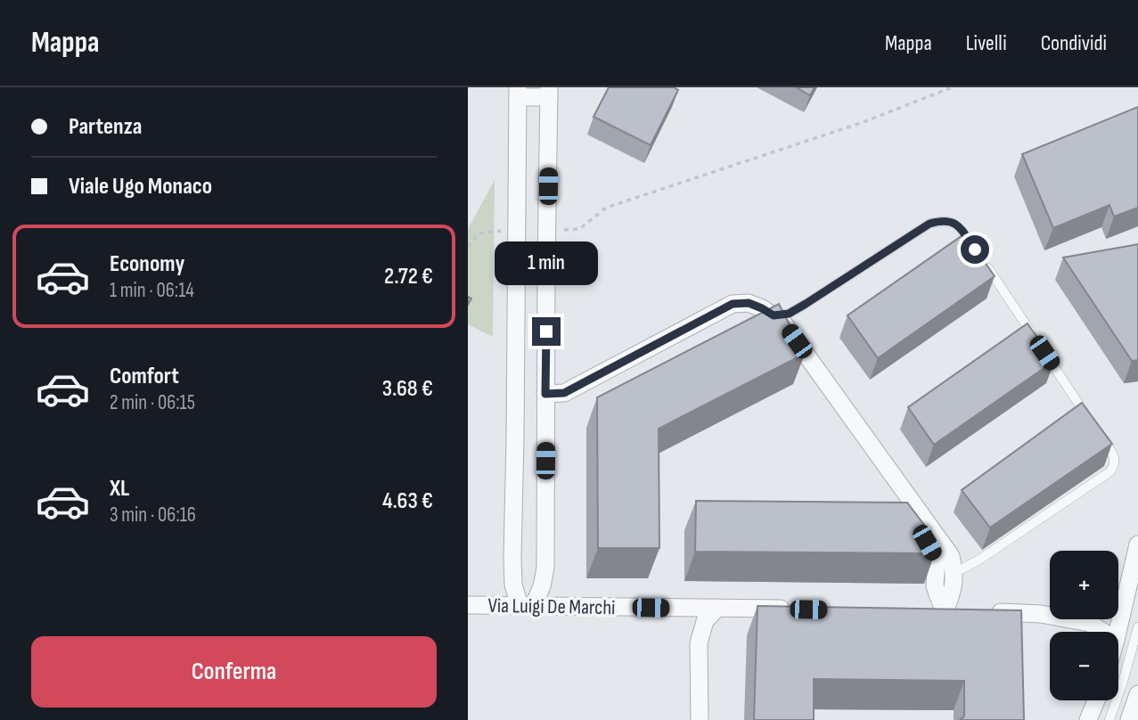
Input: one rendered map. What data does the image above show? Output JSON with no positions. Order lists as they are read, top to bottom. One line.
{"streets":{"street":["Via Luigi De Marchi"]},"page":{"header":"Mappa","nav":["Mappa","Livelli","Condividi"],"banner":["Partenza","Viale Ugo Monaco"],"list":[{"name":"Economy","note":"1 min · 06:14","value":"2.72 €"},{"name":"Comfort","note":"2 min · 06:15","value":"3.68 €"},{"name":"XL","note":"3 min · 06:16","value":"4.63 €"}],"bubble":"1 min","map_buttons":["+","−"],"buttons":"Conferma"}}
